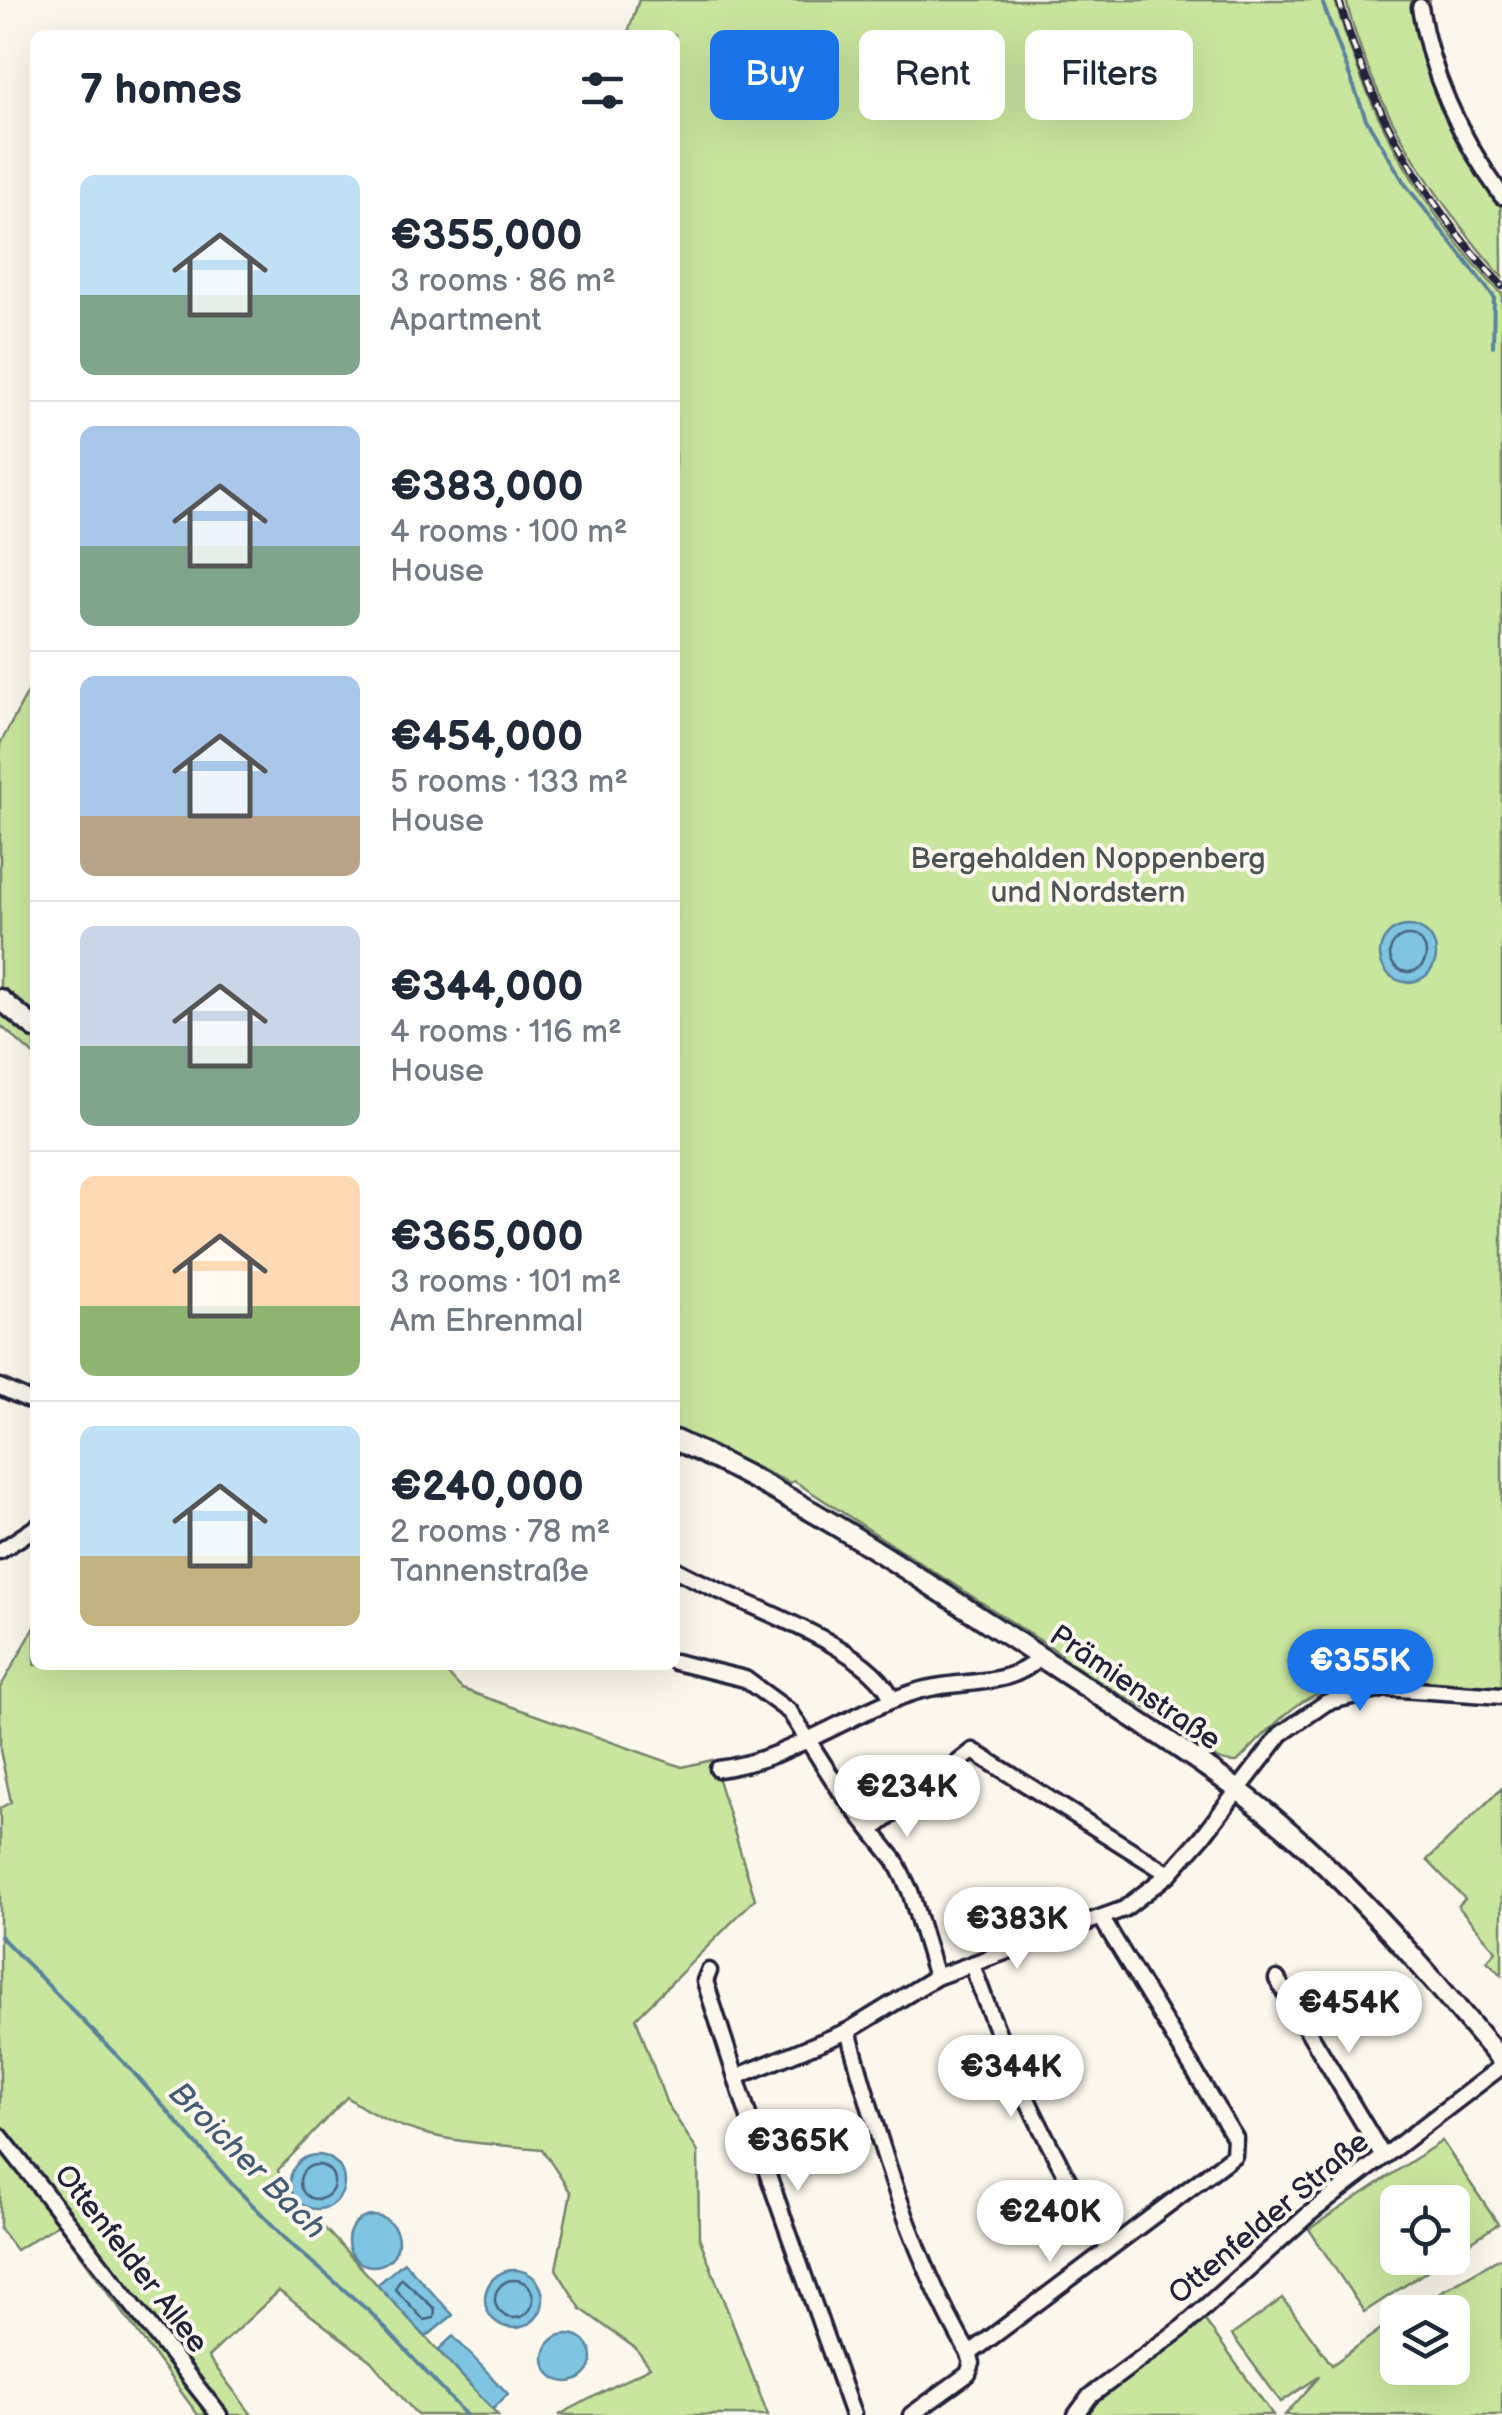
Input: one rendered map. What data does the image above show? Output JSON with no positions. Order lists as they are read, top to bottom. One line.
{"streets":{"main road":["Prämienstraße"],"street":["Ottenfelder Straße","Ottenfelder Allee"]},"crossings":[["Prämienstraße","Ottenfelder Straße"]],"water":["Broicher Bach"],"parks":["Bergehalden Noppenberg und Nordstern"],"page":{"chip":["Buy","Rent","Filters"],"heading":"7 homes","list":[{"name":"€355,000","note":"3 rooms · 86 m² · Apartment"},{"name":"€383,000","note":"4 rooms · 100 m² · House"},{"name":"€454,000","note":"5 rooms · 133 m² · House"},{"name":"€344,000","note":"4 rooms · 116 m² · House"},{"name":"€365,000","note":"3 rooms · 101 m² · Am Ehrenmal"},{"name":"€240,000","note":"2 rooms · 78 m² · Tannenstraße"}],"price":["€355K","€234K","€383K","€454K","€344K","€365K","€240K"]}}
